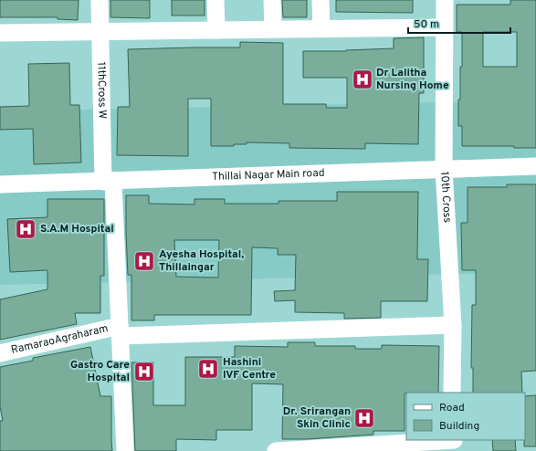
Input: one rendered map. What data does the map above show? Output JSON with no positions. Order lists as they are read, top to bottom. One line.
{"streets":{"street":["11thCross W","Thillai Nagar Main road","10th Cross","RamaraoAgraharam"]},"crossings":[["11thCross W","Thillai Nagar Main road"],["11thCross W","RamaraoAgraharam"],["Thillai Nagar Main road","10th Cross"],["10th Cross","RamaraoAgraharam"]],"places":{"hospital":["Dr Lalitha Nursing Home","S.A.M Hospital","Ayesha Hospital, Thillaingar","Hashini IVF Centre","Gastro Care Hospital","Dr. Srirangan Skin Clinic"]},"legend":["Road","Building"],"scale_bar":"50 m"}
